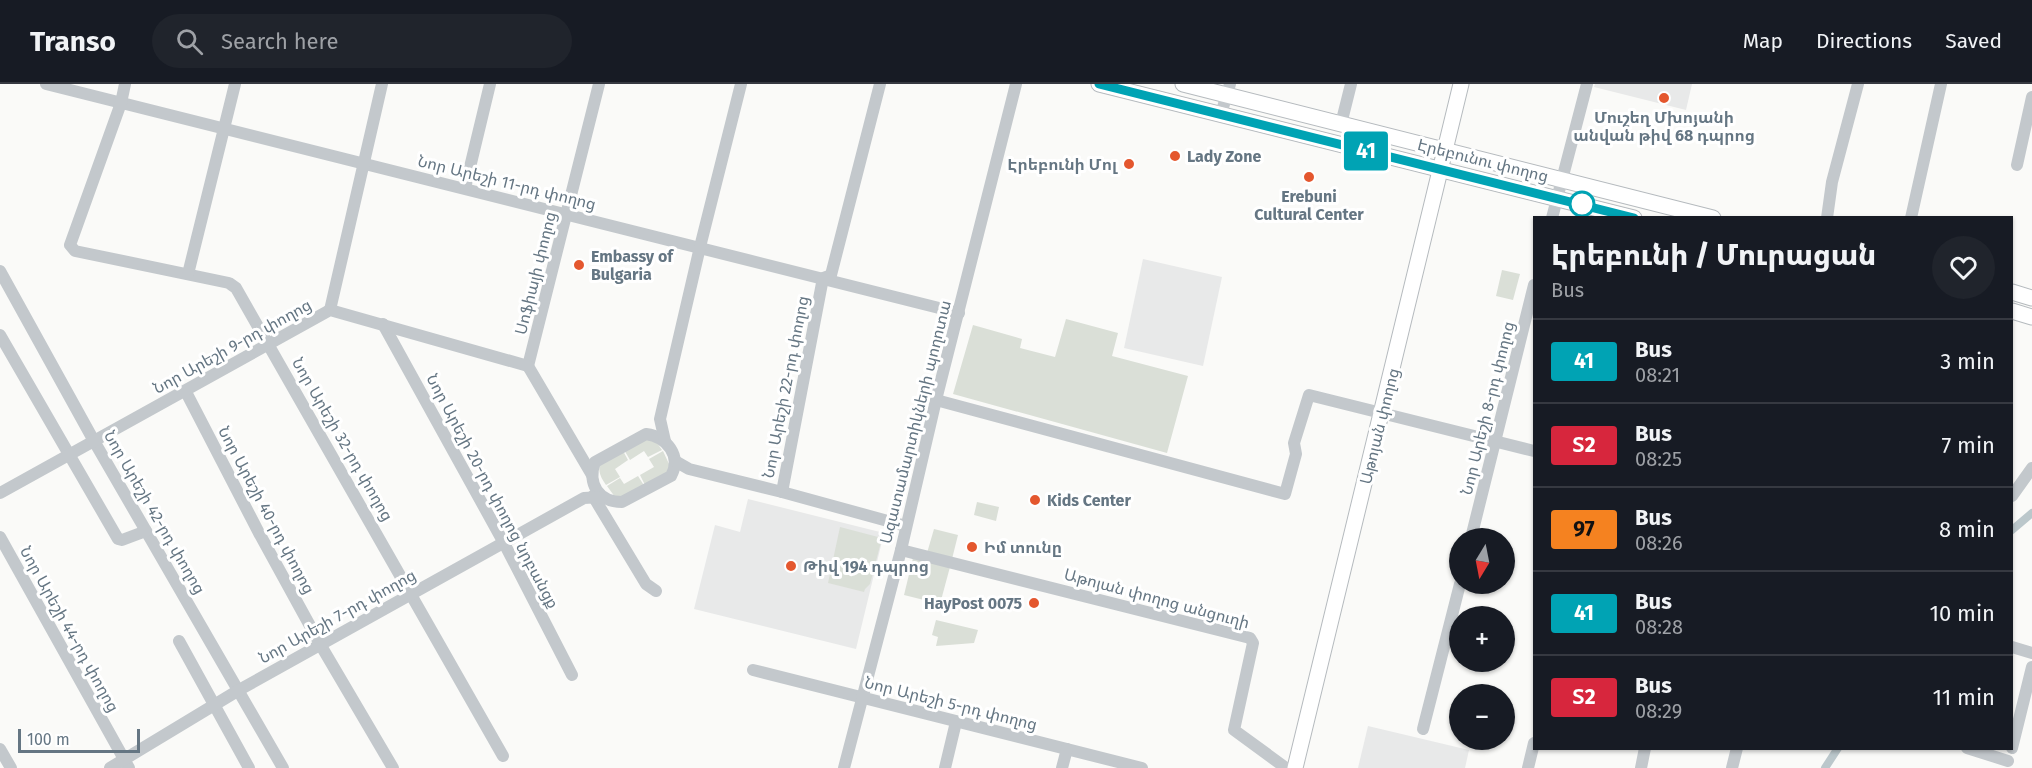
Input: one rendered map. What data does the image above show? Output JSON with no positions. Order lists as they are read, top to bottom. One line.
{"streets":{"main road":["Էրեբունու փողոց","Աթոյան փողոց"],"street":["Նոր Արեշի 11-րդ փողոց","Սոֆիայի փողոց","Նոր Արեշի 9-րդ փողոց","Նոր Արեշի 22-րդ փողոց","Նոր Արեշի 8-րդ փողոց","Ազատամարտիկների պողոտա","Նոր Արեշի 32-րդ փողոց","Նոր Արեշի 20-րդ փողոց նրբանցք","Նոր Արեշի 40-րդ փողոց","Նոր Արեշի 42-րդ փողոց","Աթոյան փողոց անցուղի","Նոր Արեշի 7-րդ փողոց","Նոր Արեշի 44-րդ փողոց","Նոր Արեշի 5-րդ փողոց"]},"crossings":[["Էրեբունու փողոց","Աթոյան փողոց"],["Նոր Արեշի 11-րդ փողոց","Սոֆիայի փողոց"],["Նոր Արեշի 11-րդ փողոց","Նոր Արեշի 22-րդ փողոց"],["Նոր Արեշի 11-րդ փողոց","Ազատամարտիկների պողոտա"],["Նոր Արեշի 11-րդ փողոց","Նոր Արեշի 32-րդ փողոց"],["Սոֆիայի փողոց","Նոր Արեշի 9-րդ փողոց"],["Նոր Արեշի 9-րդ փողոց","Նոր Արեշի 32-րդ փողոց"],["Նոր Արեշի 9-րդ փողոց","Նոր Արեշի 20-րդ փողոց նրբանցք"],["Նոր Արեշի 9-րդ փողոց","Նոր Արեշի 40-րդ փողոց"],["Նոր Արեշի 9-րդ փողոց","Նոր Արեշի 42-րդ փողոց"],["Ազատամարտիկների պողոտա","Աթոյան փողոց անցուղի"],["Ազատամարտիկների պողոտա","Նոր Արեշի 5-րդ փողոց"],["Նոր Արեշի 32-րդ փողոց","Նոր Արեշի 7-րդ փողոց"],["Նոր Արեշի 20-րդ փողոց նրբանցք","Նոր Արեշի 7-րդ փողոց"],["Նոր Արեշի 40-րդ փողոց","Նոր Արեշի 7-րդ փողոց"],["Նոր Արեշի 42-րդ փողոց","Նոր Արեշի 7-րդ փողոց"],["Նոր Արեշի 7-րդ փողոց","Նոր Արեշի 44-րդ փողոց"]],"places":["Մուշեղ Մխոյանի անվան թիվ 68 դպրոց","Lady Zone","Էրեբունի Մոլ","Erebuni Cultural Center","Embassy of Bulgaria","Kids Center","Իմ տունը","Թիվ 194 դպրոց","HayPost 0075"],"lines":["bus line 41"],"scale_bar":"100 m","north":"bottom","page":{"header":"Transo","search":"Search here","nav":["Map","Directions","Saved"],"on_map":"41","heading":["Էրեբունի / Մուրացան","Bus"],"list":[{"mark":"41","name":"Bus","note":"08:21","value":"3 min"},{"mark":"Տ2","name":"Bus","note":"08:25","value":"7 min"},{"mark":"97","name":"Bus","note":"08:26","value":"8 min"},{"mark":"41","name":"Bus","note":"08:28","value":"10 min"},{"mark":"Տ2","name":"Bus","note":"08:29","value":"11 min"}],"map_buttons":["+","−"],"scale":"100 m"}}
